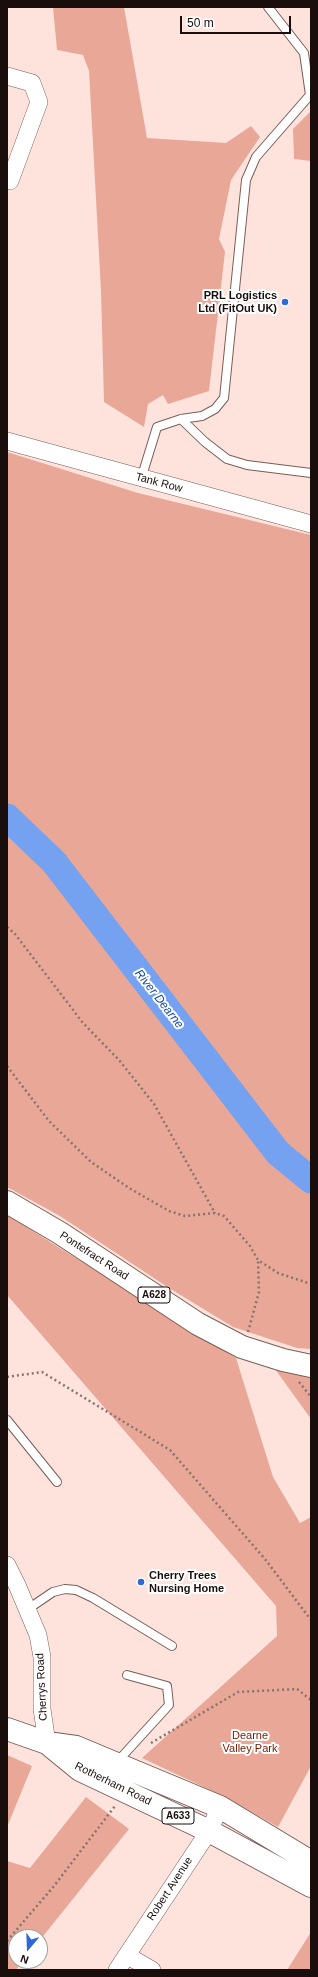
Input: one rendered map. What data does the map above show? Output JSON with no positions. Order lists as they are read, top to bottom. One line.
{"streets":{"main road":["Pontefract Road","A628","Rotherham Road","A633"],"street":["Tank Row","Cherrys Road","Robert Avenue"]},"crossings":[["Cherrys Road","Rotherham Road"],["Rotherham Road","Robert Avenue"]],"water":["River Dearne"],"parks":["Dearne Valley Park"],"places":["PRL Logistics Ltd (FitOut UK)","Cherry Trees Nursing Home"],"scale_bar":"50 m","north":"bottom"}
